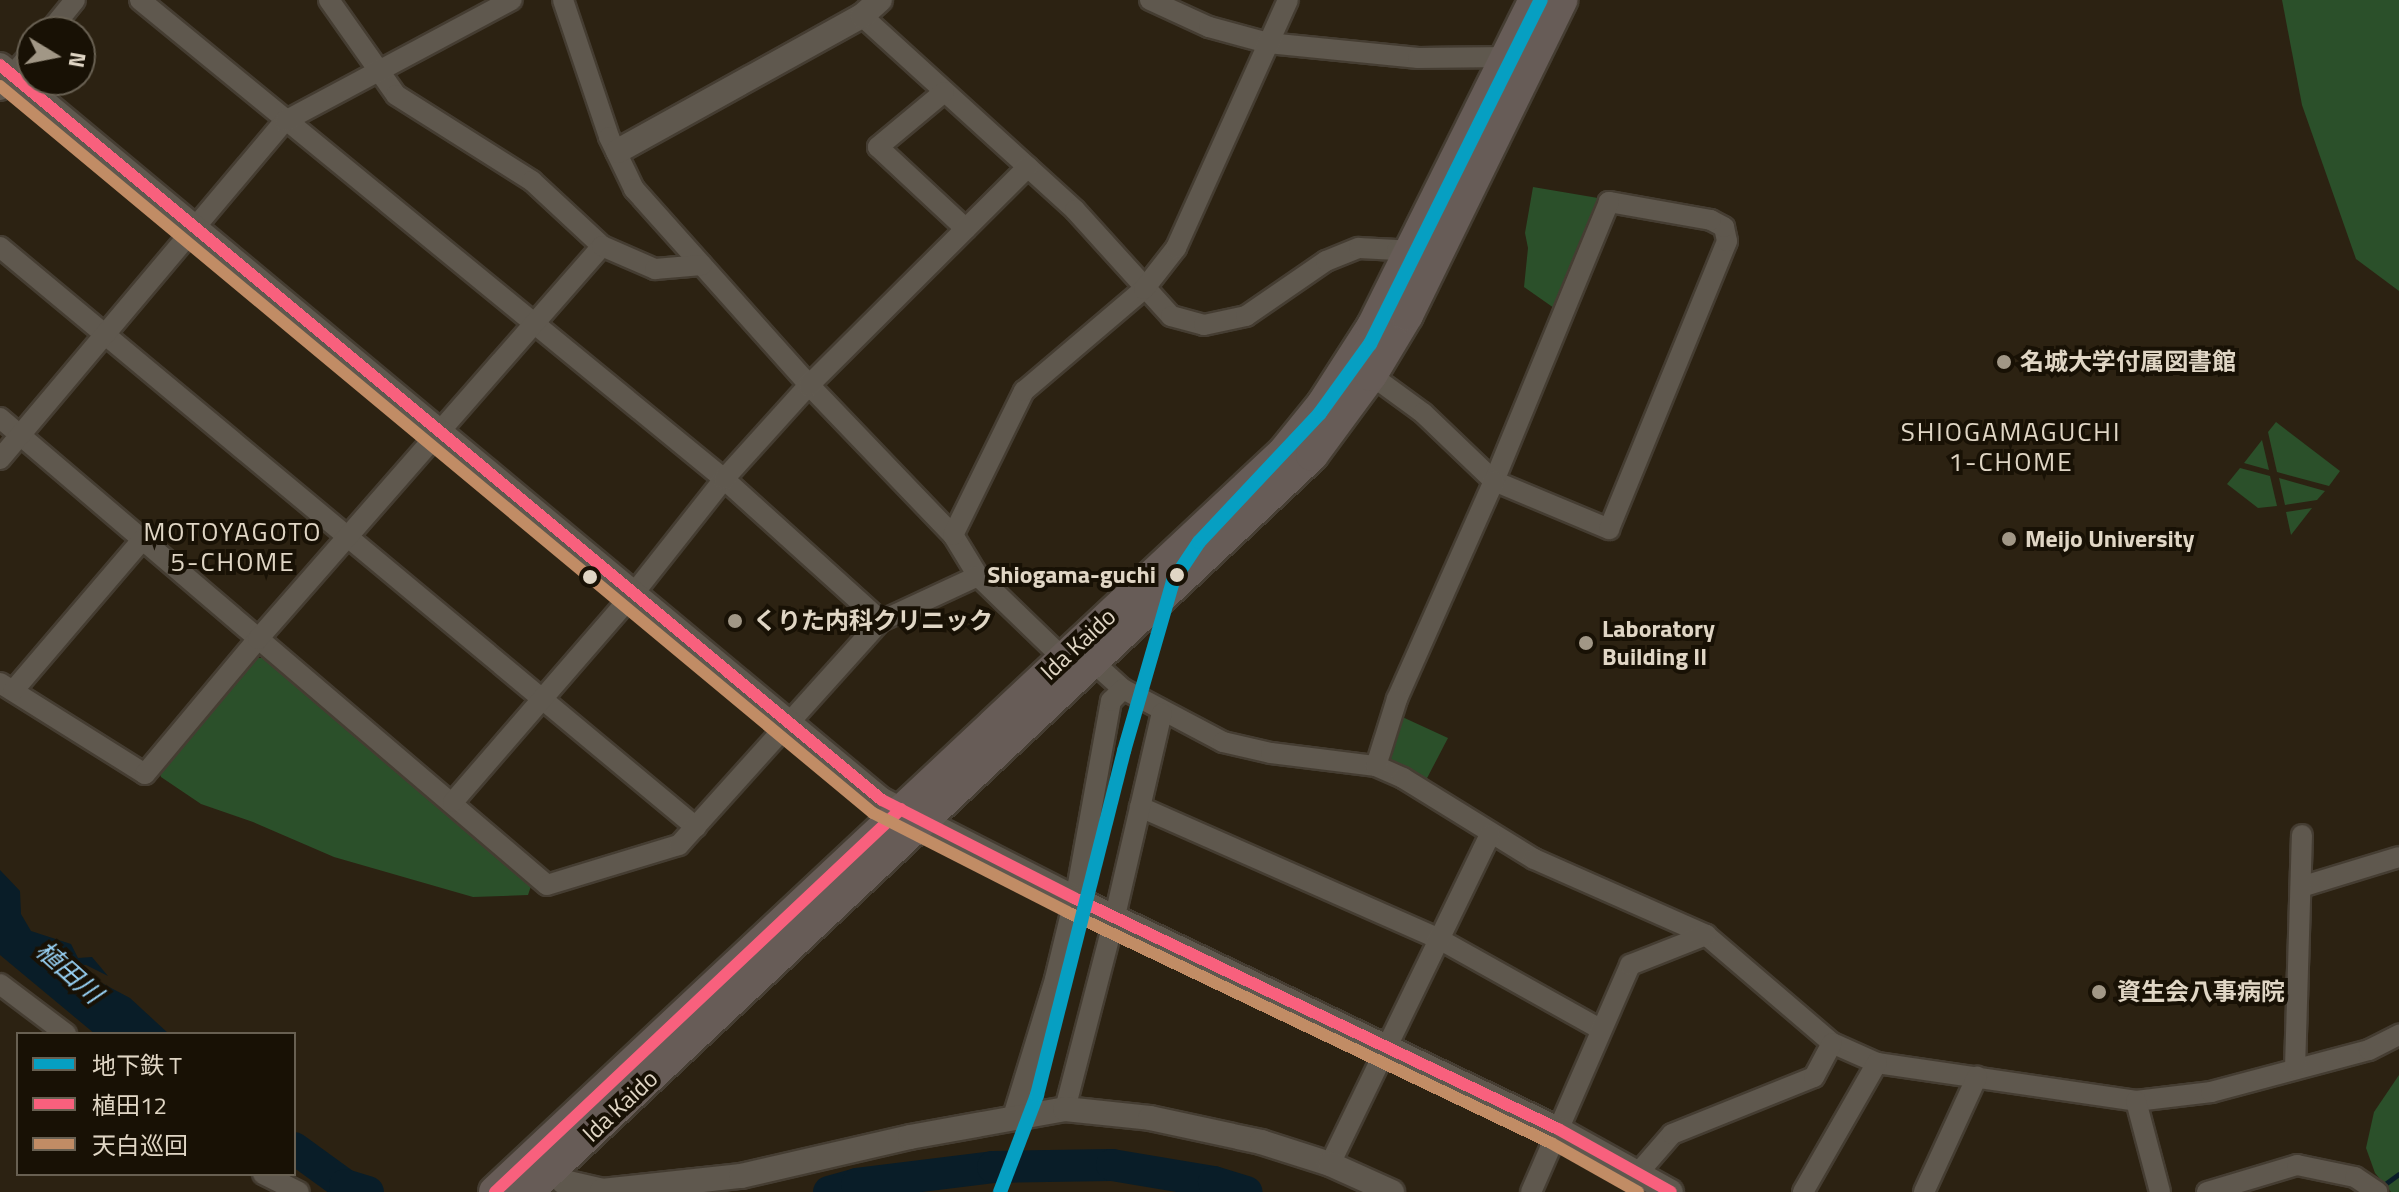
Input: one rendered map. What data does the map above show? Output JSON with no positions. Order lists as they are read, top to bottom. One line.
{"streets":{"highway":["Ida Kaido"]},"districts":["SHIOGAMAGUCHI 1-CHOME","MOTOYAGOTO 5-CHOME"],"water":["植田川"],"places":["名城大学付属図書館","Meijo University","Shiogama-guchi","くりた内科クリニック","Laboratory Building II","資生会八事病院"],"lines":["metro line T","transit line 植田12","transit line 天白巡回"],"legend":["地下鉄 T","植田12","天白巡回"],"north":"right"}
